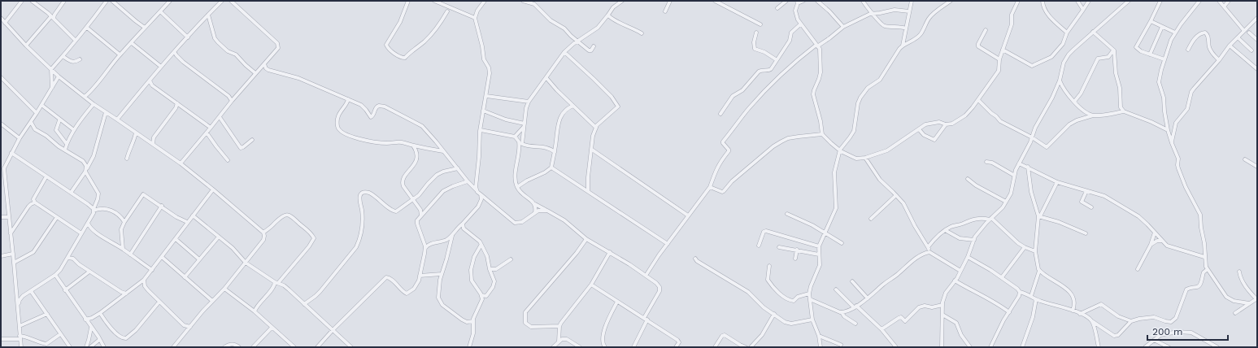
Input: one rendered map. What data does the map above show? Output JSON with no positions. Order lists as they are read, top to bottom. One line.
{"scale_bar":"200 m"}
